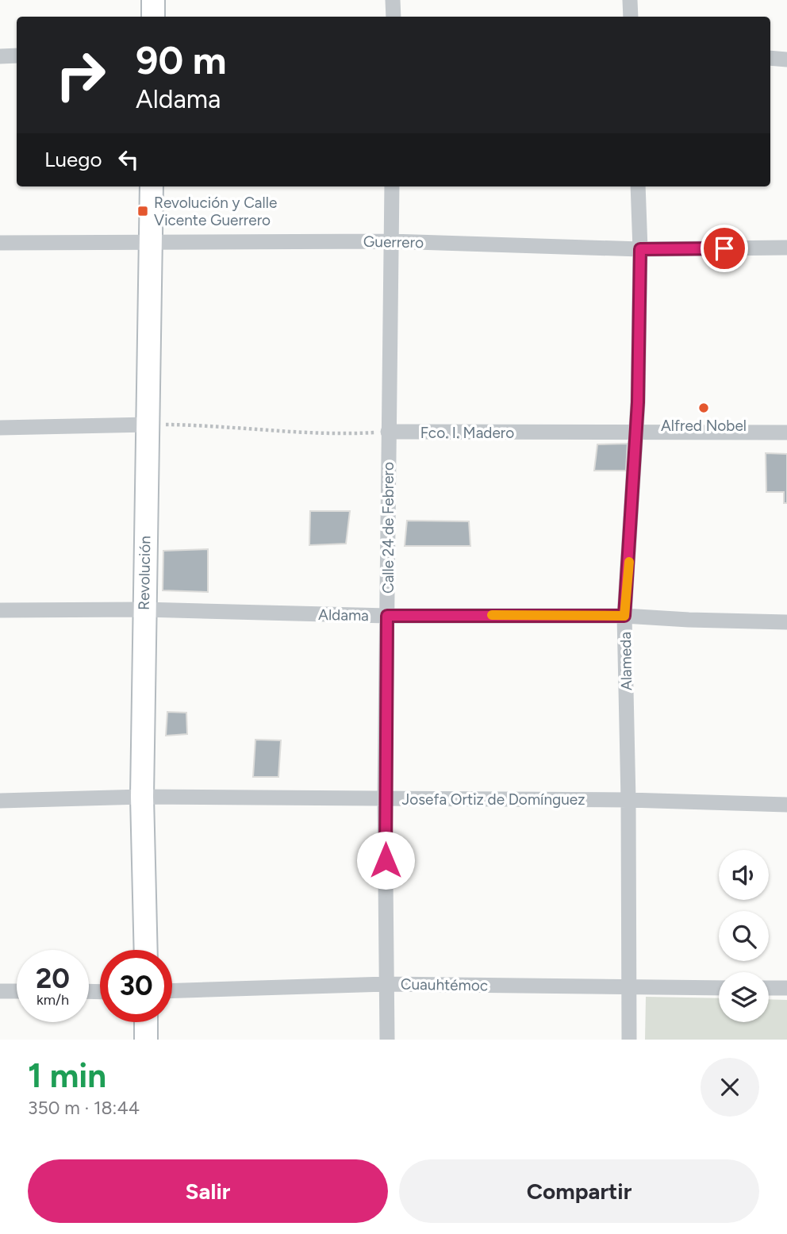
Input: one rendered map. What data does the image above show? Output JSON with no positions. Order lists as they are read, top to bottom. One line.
{"streets":{"street":["Guerrero","Fco. I. Madero","Calle 24 de Febrero","Revolución","Aldama","Alameda","Josefa Ortiz de Domínguez","Cuauhtémoc"]},"crossings":[["Guerrero","Calle 24 de Febrero"],["Guerrero","Revolución"],["Guerrero","Alameda"],["Fco. I. Madero","Calle 24 de Febrero"],["Fco. I. Madero","Alameda"],["Calle 24 de Febrero","Aldama"],["Calle 24 de Febrero","Josefa Ortiz de Domínguez"],["Calle 24 de Febrero","Cuauhtémoc"],["Revolución","Aldama"],["Revolución","Josefa Ortiz de Domínguez"],["Aldama","Alameda"],["Alameda","Josefa Ortiz de Domínguez"],["Alameda","Cuauhtémoc"]],"places":{"transit":["Revolución y Calle Vicente Guerrero"],"other":["Alfred Nobel"]},"page":{"turn":["90 m","Aldama"],"then":"Luego","speed":"20 km/h","limit":"30","heading":["1 min","350 m · 18:44"],"buttons":["Salir","Compartir"]}}
